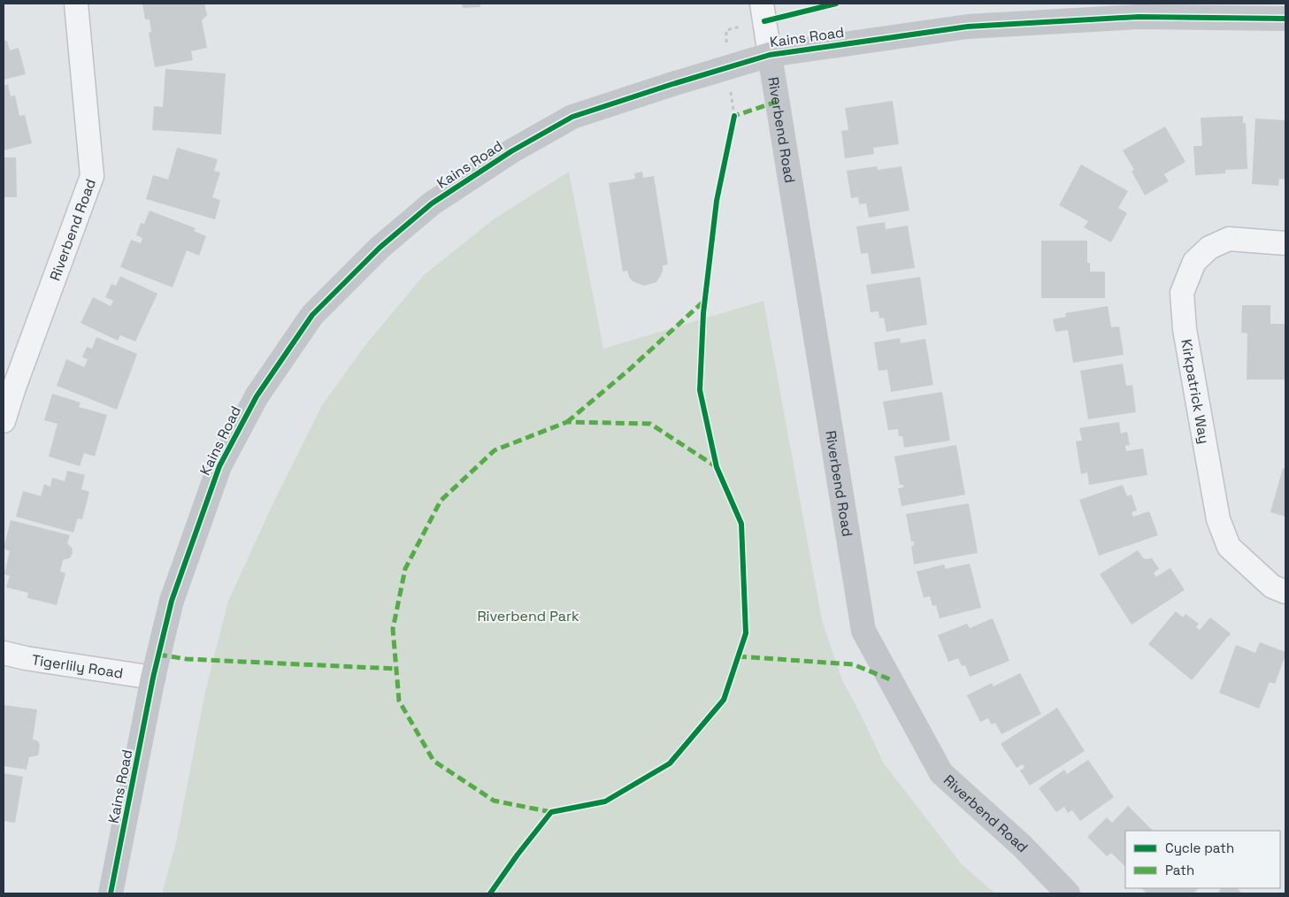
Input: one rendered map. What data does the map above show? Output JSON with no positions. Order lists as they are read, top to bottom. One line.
{"streets":{"street":["Kains Road","Riverbend Road","Kirkpatrick Way","Tigerlily Road"]},"crossings":[["Kains Road","Riverbend Road"],["Kains Road","Tigerlily Road"]],"parks":["Riverbend Park"],"legend":["Cycle path","Path"]}
